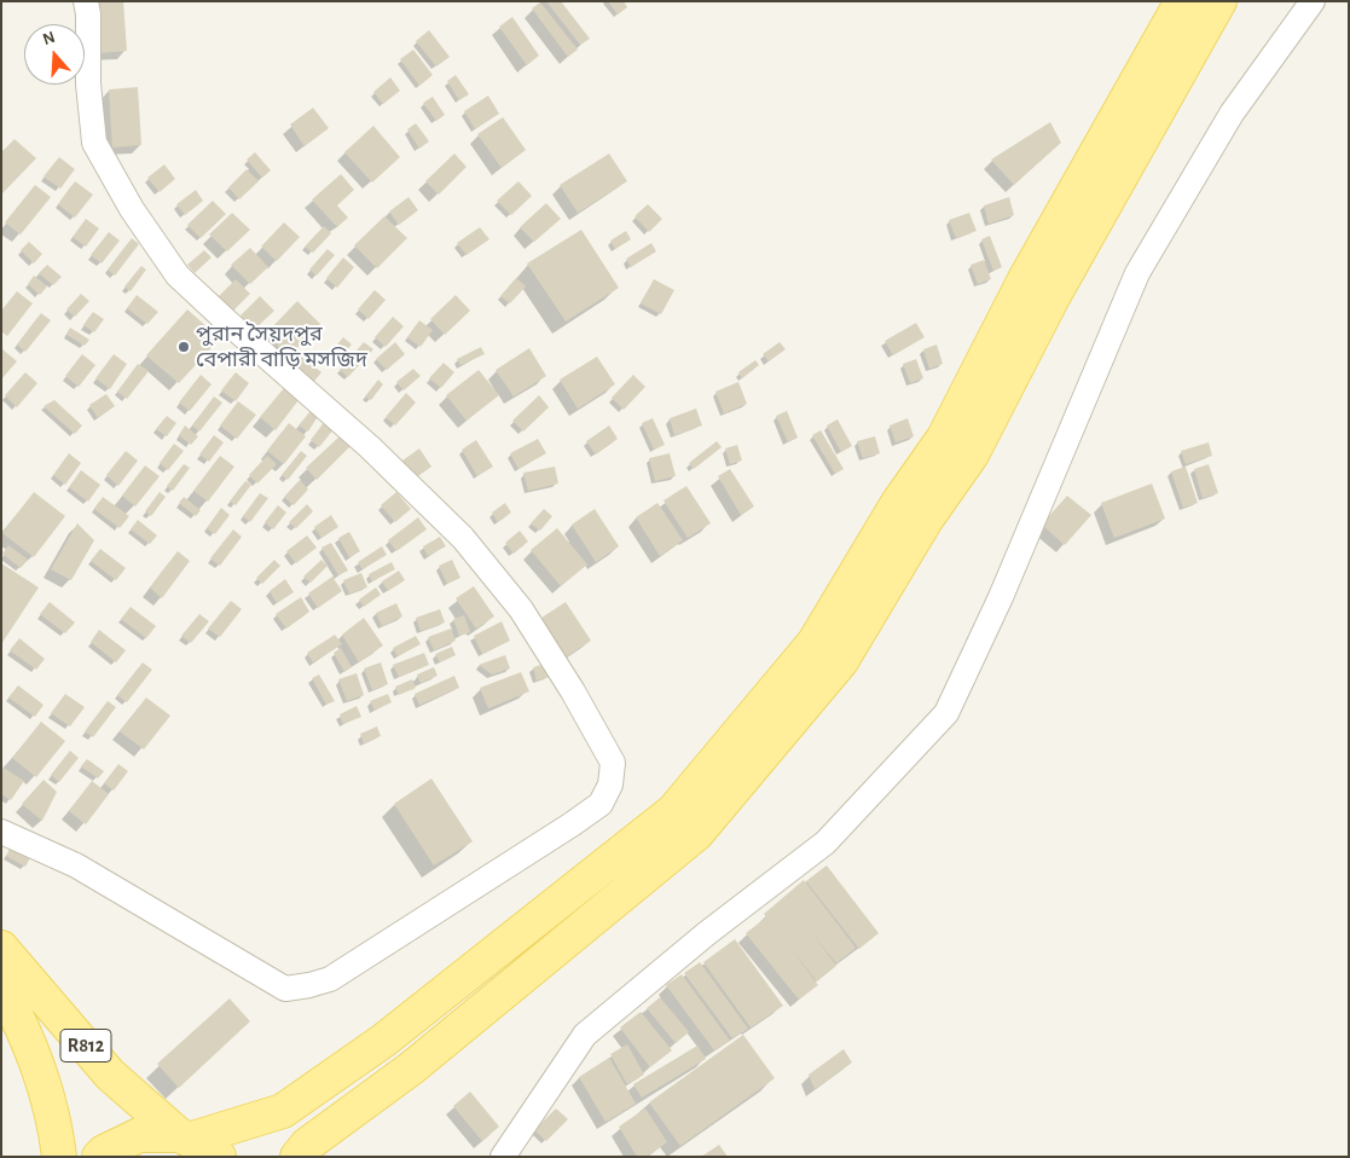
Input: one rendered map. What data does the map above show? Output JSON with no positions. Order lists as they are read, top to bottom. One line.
{"streets":{"main road":["R812"]},"places":["পুরান সৈয়দপুর বেপারী বাড়ি মসজিদ"],"north":"top"}
